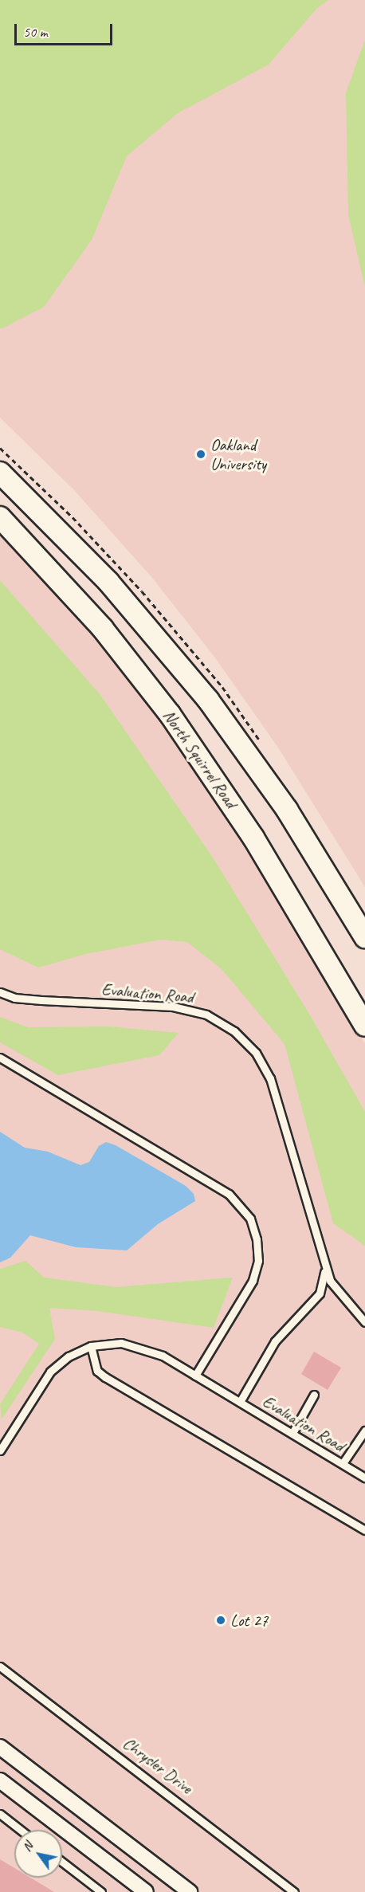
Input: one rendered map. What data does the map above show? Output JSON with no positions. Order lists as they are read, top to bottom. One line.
{"streets":{"main road":["North Squirrel Road"],"lane":["Evaluation Road","Chrysler Drive"]},"places":["Oakland University","Lot 27"],"scale_bar":"50 m","north":"top left"}
